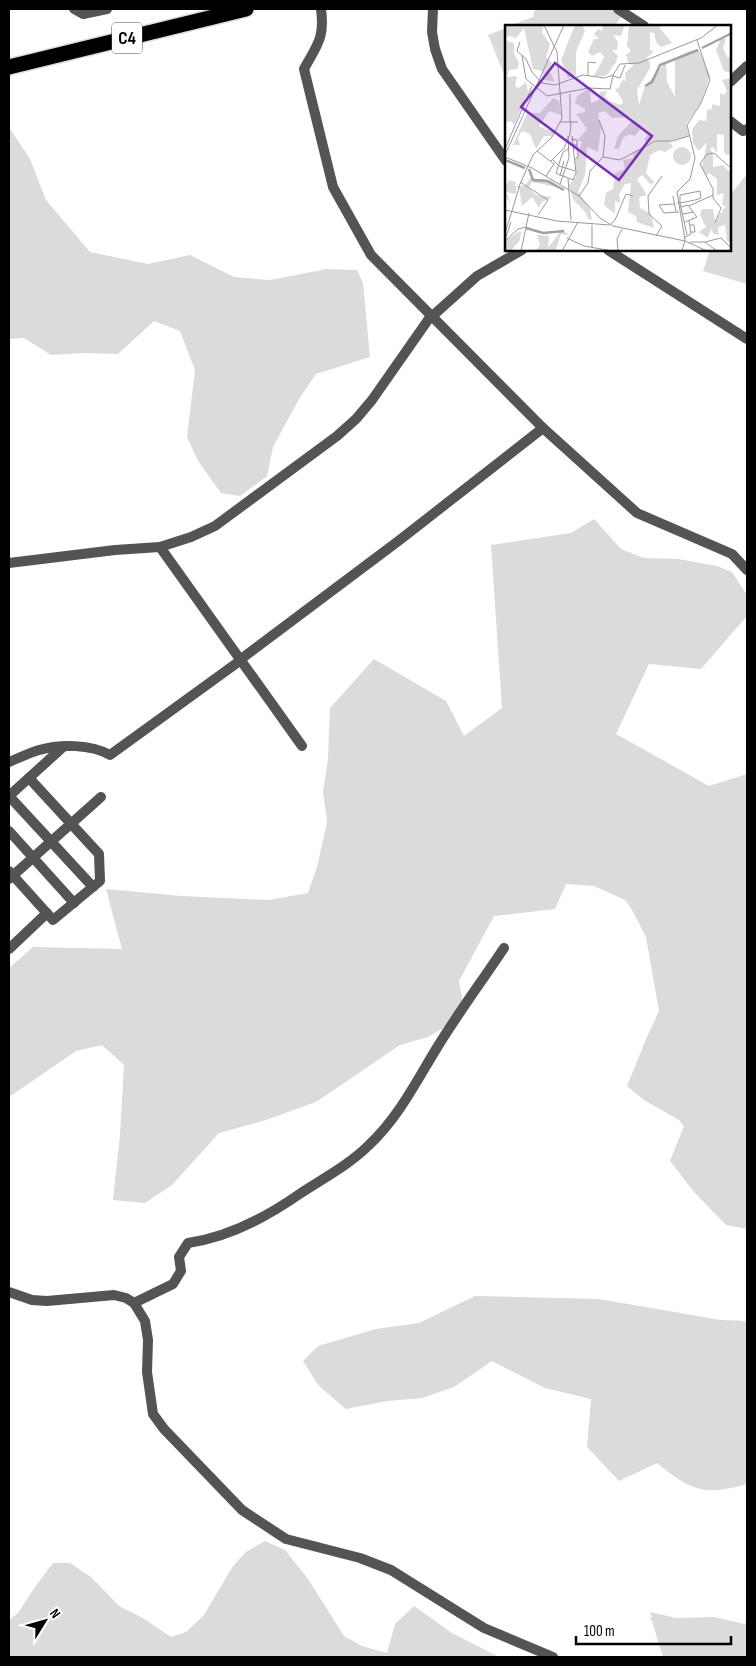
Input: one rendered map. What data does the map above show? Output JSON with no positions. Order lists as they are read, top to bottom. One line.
{"streets":{"highway":["C4"]},"scale_bar":"100 m","north":"top right"}
